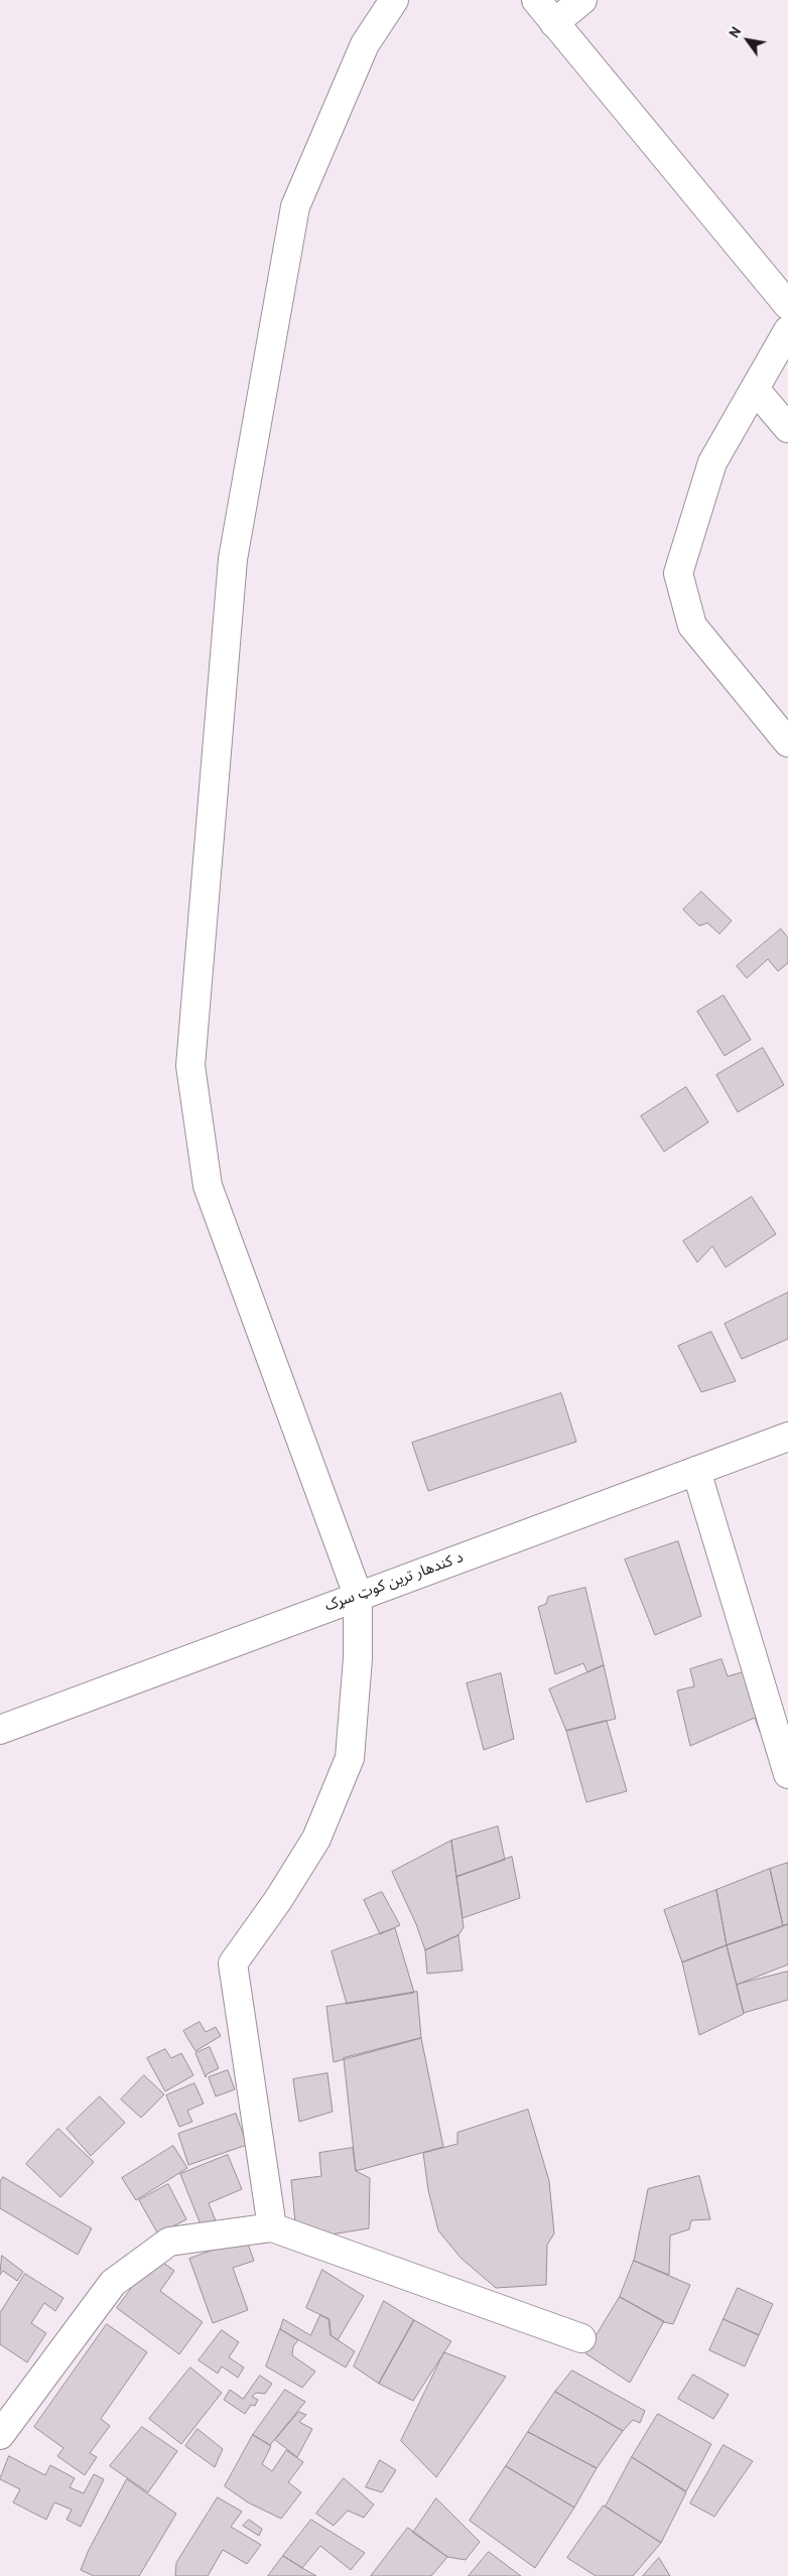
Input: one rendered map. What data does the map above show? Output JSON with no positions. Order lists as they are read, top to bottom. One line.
{"streets":{"street":["د کندهار ترين کوټ سړک"]},"north":"top left"}
